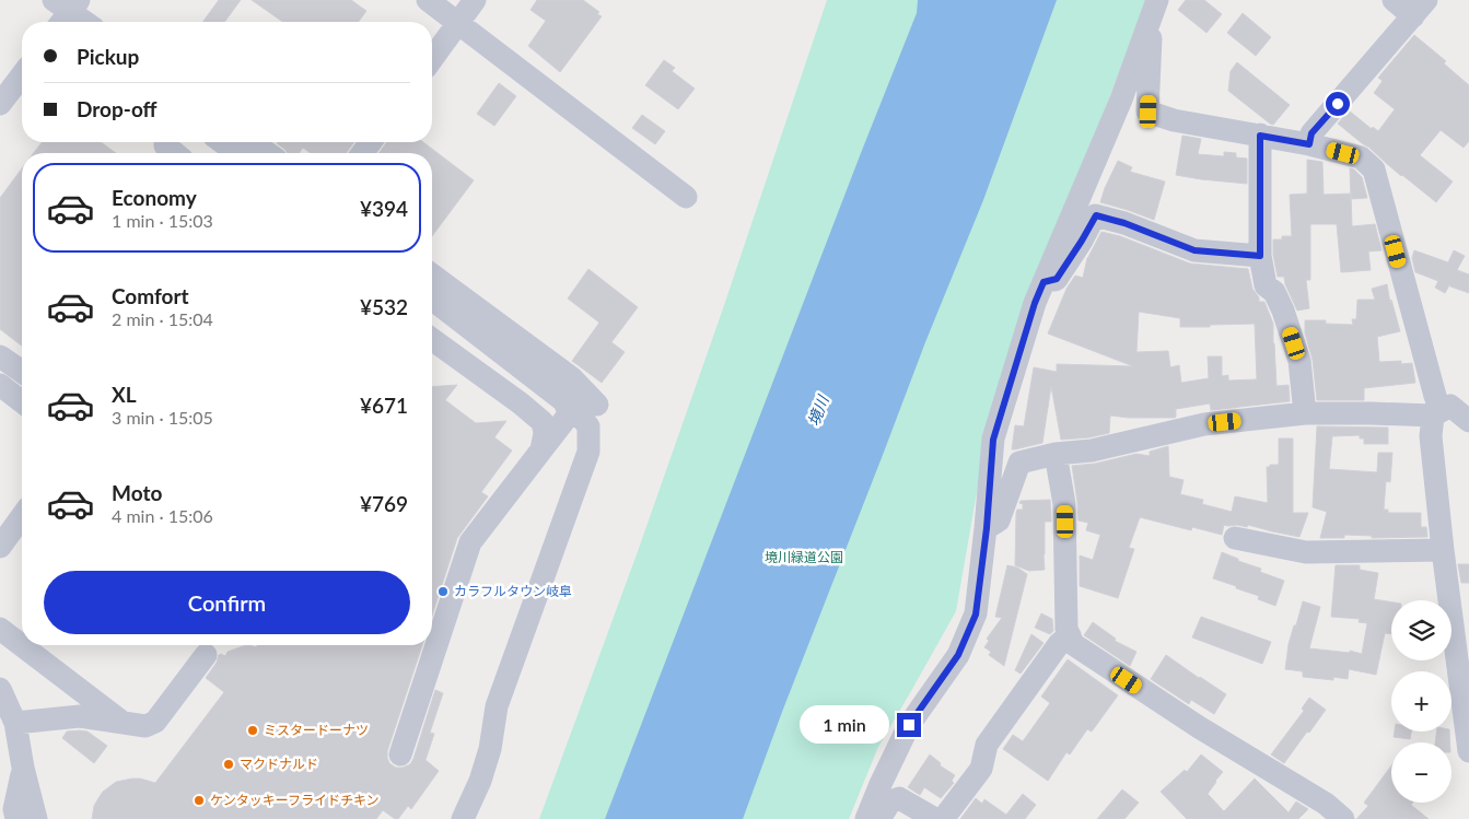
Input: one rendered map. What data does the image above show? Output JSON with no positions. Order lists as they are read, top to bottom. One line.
{"water":["境川"],"parks":["境川緑道公園"],"places":["カラフルタウン岐阜","ミスタードーナツ","マクドナルド","ケンタッキーフライドチキン"],"page":{"banner":["Pickup","Drop-off"],"list":[{"name":"Economy","note":"1 min · 15:03","value":"¥394"},{"name":"Comfort","note":"2 min · 15:04","value":"¥532"},{"name":"XL","note":"3 min · 15:05","value":"¥671"},{"name":"Moto","note":"4 min · 15:06","value":"¥769"}],"buttons":"Confirm","map_buttons":["+","−"],"bubble":"1 min"}}
